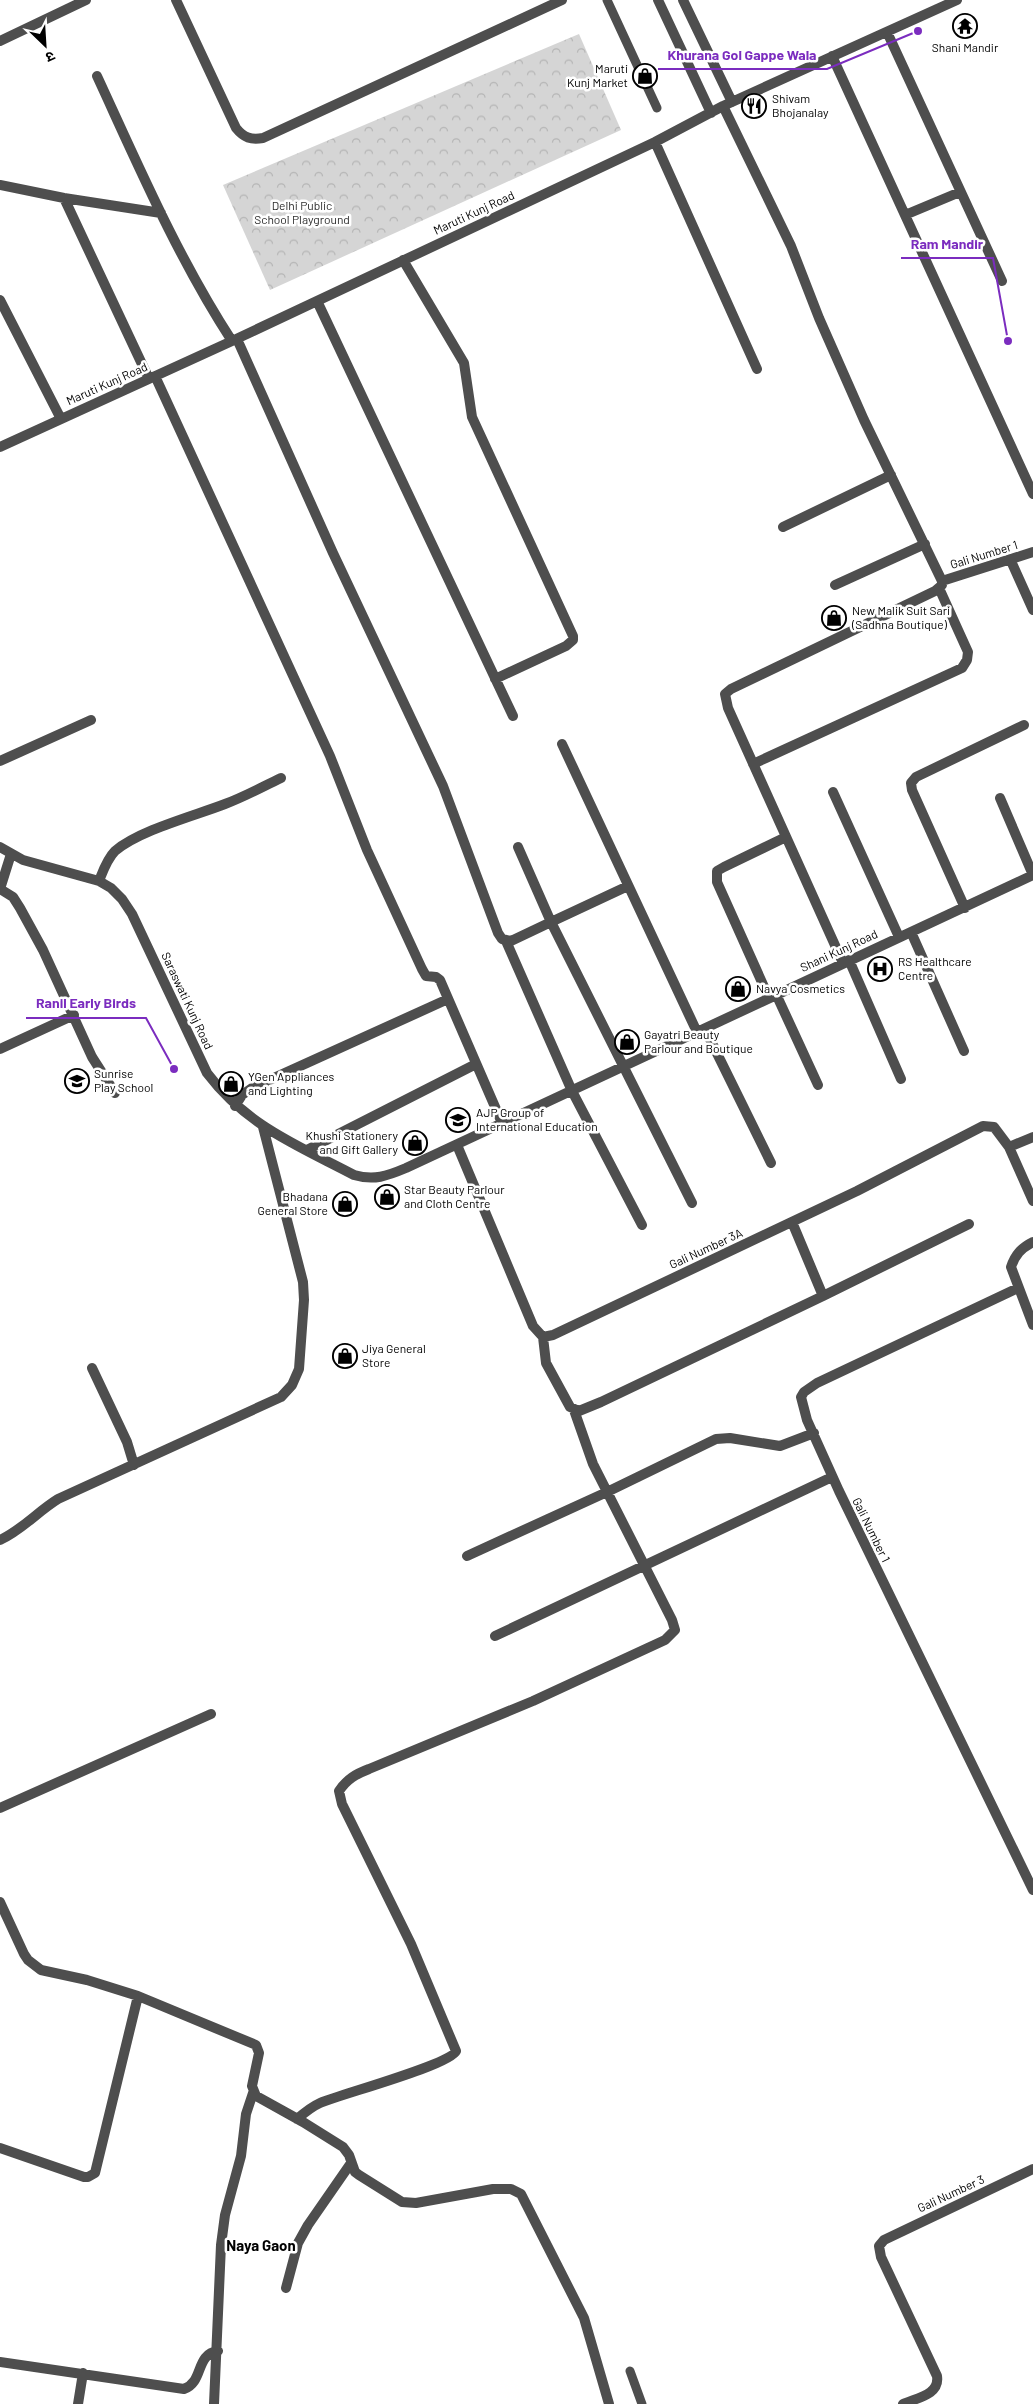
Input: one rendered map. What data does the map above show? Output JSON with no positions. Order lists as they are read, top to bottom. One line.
{"streets":{"street":["Maruti Kunj Road","Gali Number 1","Shani Kunj Road","Saraswati Kunj Road","Gali Number 3A","Gali Number 3"]},"crossings":[["Shani Kunj Road","Saraswati Kunj Road"]],"districts":["Naya Gaon"],"parks":["Delhi Public School Playground"],"places":{"temple":["Shani Mandir"],"other":["Khurana Gol Gappe Wala","Ram Mandir","Ranil Early Birds"],"shop":["Maruti Kunj Market","New Malik Suit Sari (Sadhna Boutique)","Navya Cosmetics","Gayatri Beauty Parlour and Boutique","YGen Appliances and Lighting","Khushi Stationery and Gift Gallery","Star Beauty Parlour and Cloth Centre","Bhadana General Store","Jiya General Store"],"restaurant":["Shivam Bhojanalay"],"hospital":["RS Healthcare Centre"],"school or university":["Sunrise Play School","AJP Group of International Education"]},"north":"bottom right"}
